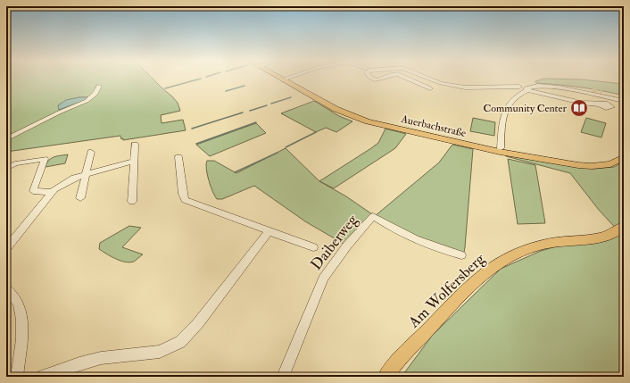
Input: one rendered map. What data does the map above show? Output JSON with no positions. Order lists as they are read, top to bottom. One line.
{"streets":{"main road":["Auerbachstraße","Am Wolfersberg"],"street":["Daiberweg"]},"places":{"library":["Community Center"]}}
